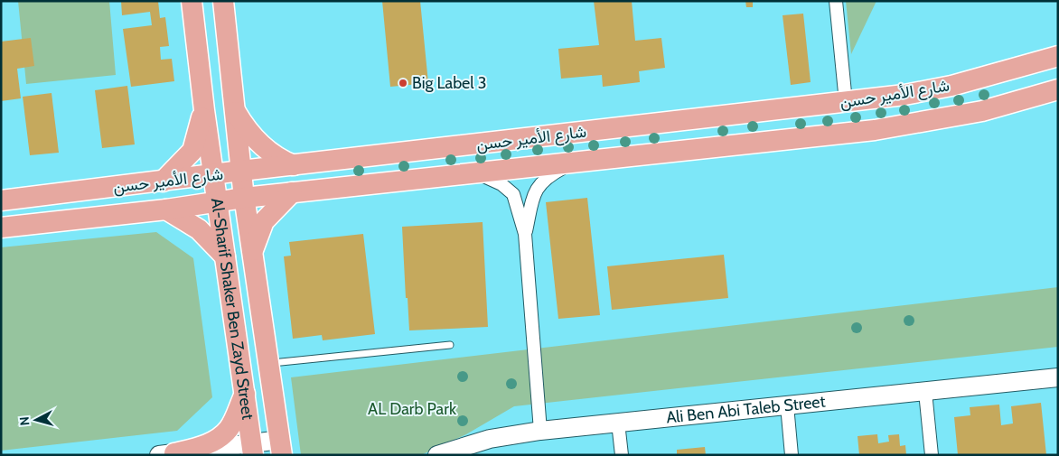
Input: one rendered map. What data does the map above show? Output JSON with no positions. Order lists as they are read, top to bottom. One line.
{"streets":{"main road":["شارع الأمير حسن","Al-Sharif Shaker Ben Zayd Street","Ali Ben Abi Taleb Street"]},"crossings":[["شارع الأمير حسن","Al-Sharif Shaker Ben Zayd Street"]],"parks":["AL Darb Park"],"places":["Big Label 3"],"north":"left"}
